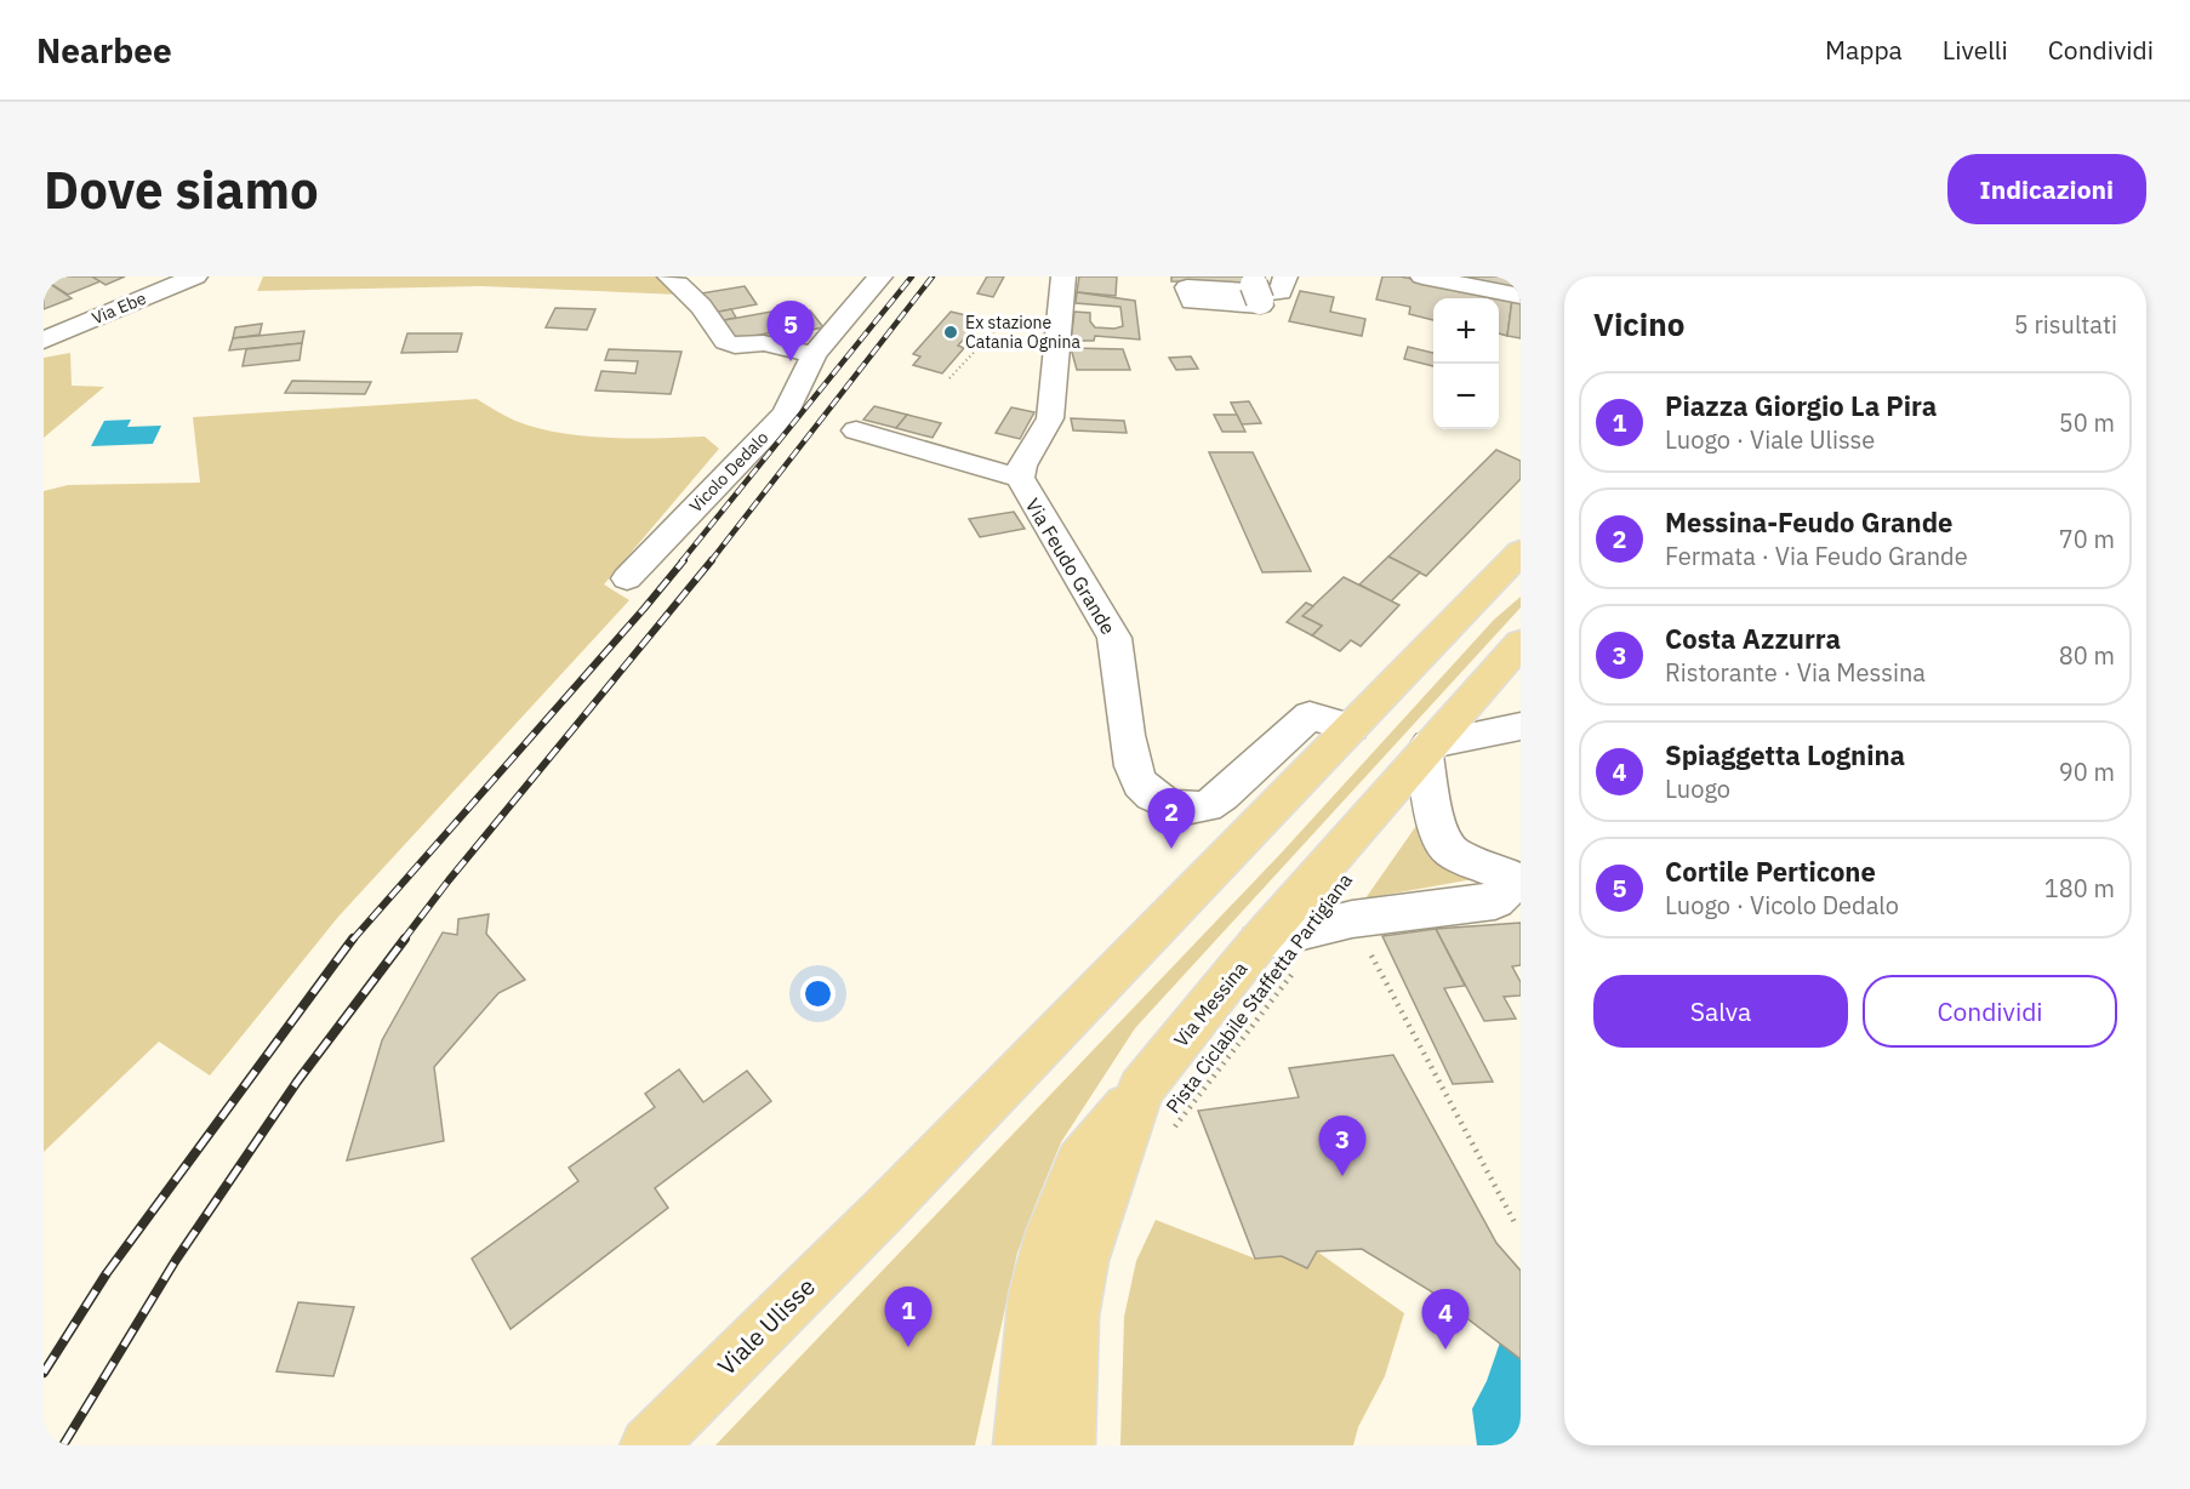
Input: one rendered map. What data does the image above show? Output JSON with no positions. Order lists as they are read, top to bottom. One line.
{"streets":{"main road":["Via Messina","Viale Ulisse"],"street":["Via Ebe","Vicolo Dedalo","Via Feudo Grande"],"path":["Pista Ciclabile Staffetta Partigiana"]},"crossings":[["Via Feudo Grande","Viale Ulisse"]],"places":["Ex stazione Catania Ognina"],"page":{"header":"Nearbee","nav":["Mappa","Livelli","Condividi"],"buttons":["Indicazioni",["Salva","Condividi"]],"title":"Dove siamo","heading":["Vicino","5 risultati"],"map_buttons":["+","−"],"pins":["5","2","3","1","4"],"list":[{"mark":"1","name":"Piazza Giorgio La Pira","note":"Luogo · Viale Ulisse","value":"50 m"},{"mark":"2","name":"Messina-Feudo Grande","note":"Fermata · Via Feudo Grande","value":"70 m"},{"mark":"3","name":"Costa Azzurra","note":"Ristorante · Via Messina","value":"80 m"},{"mark":"4","name":"Spiaggetta Lognina","note":"Luogo","value":"90 m"},{"mark":"5","name":"Cortile Perticone","note":"Luogo · Vicolo Dedalo","value":"180 m"}]}}
